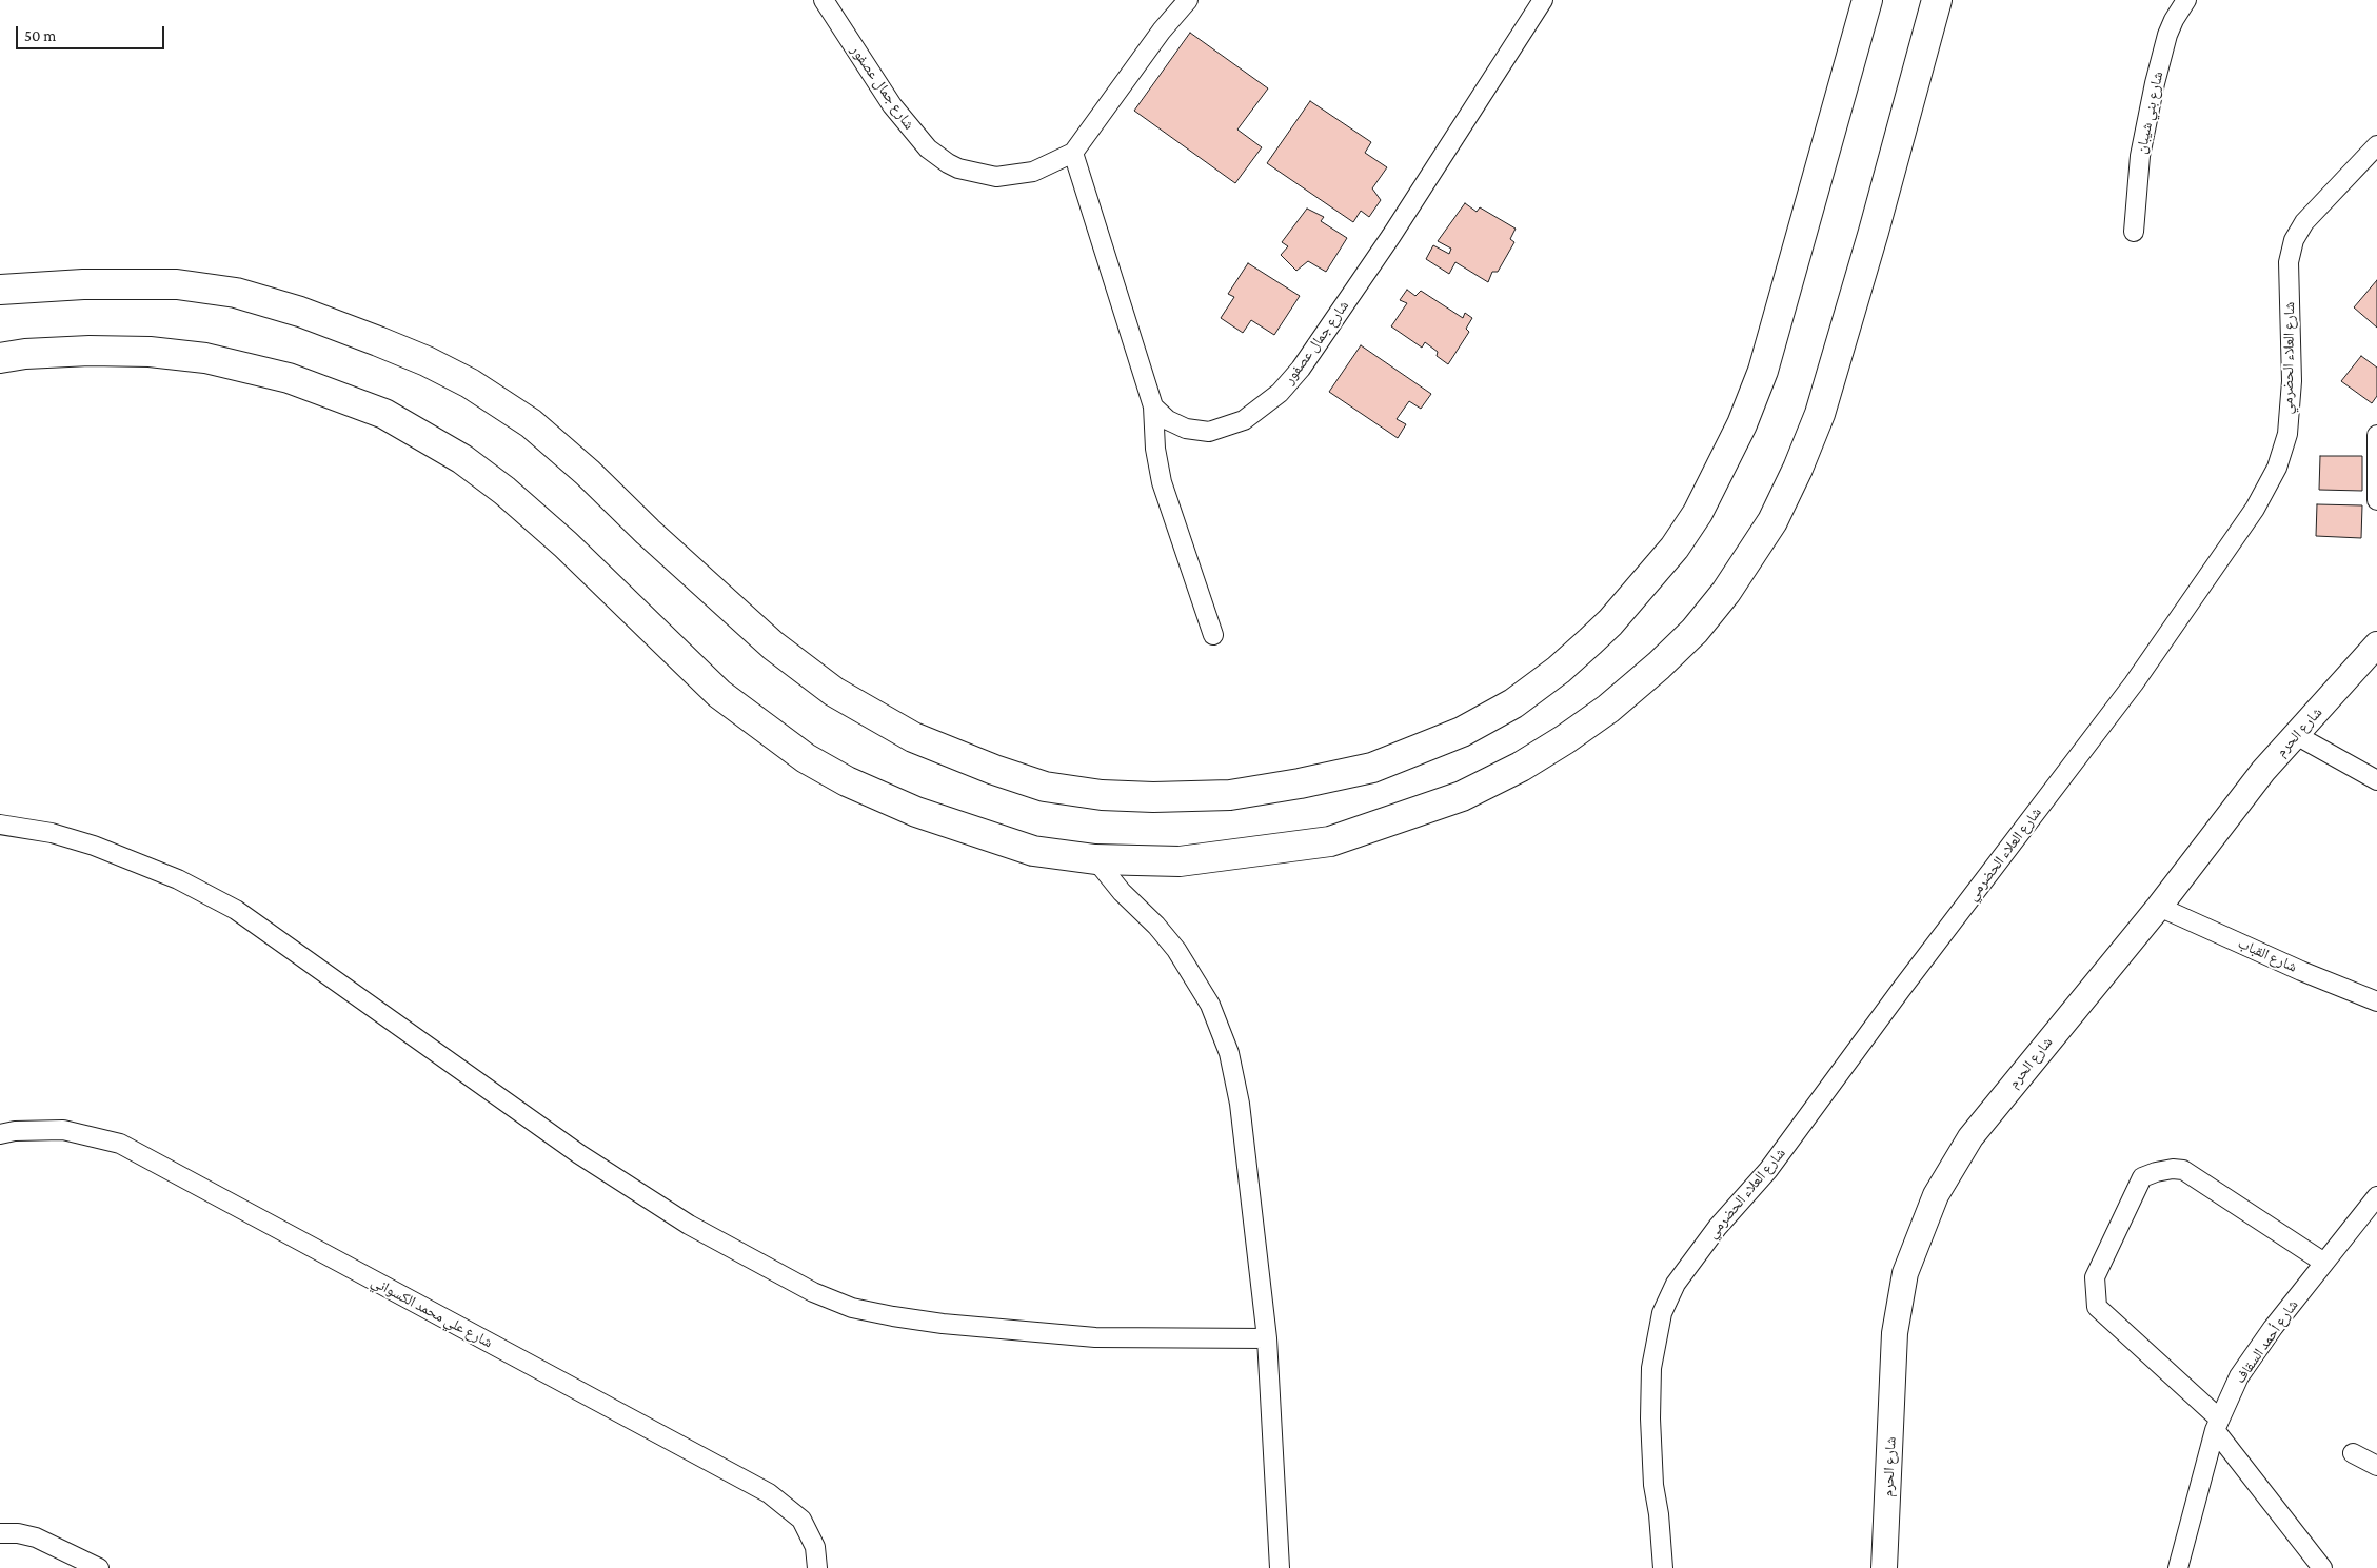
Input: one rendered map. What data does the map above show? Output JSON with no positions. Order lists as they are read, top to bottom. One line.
{"streets":{"street":["شارع جمال عصفور","شارع بني شيبان","شارع العلاء الحضرمي","شارع الحرم","شارع القباب","شارع علي محمد الكسواني","شارع أحمد السقاف"]},"crossings":[["شارع الحرم","شارع القباب"]],"scale_bar":"50 m"}
